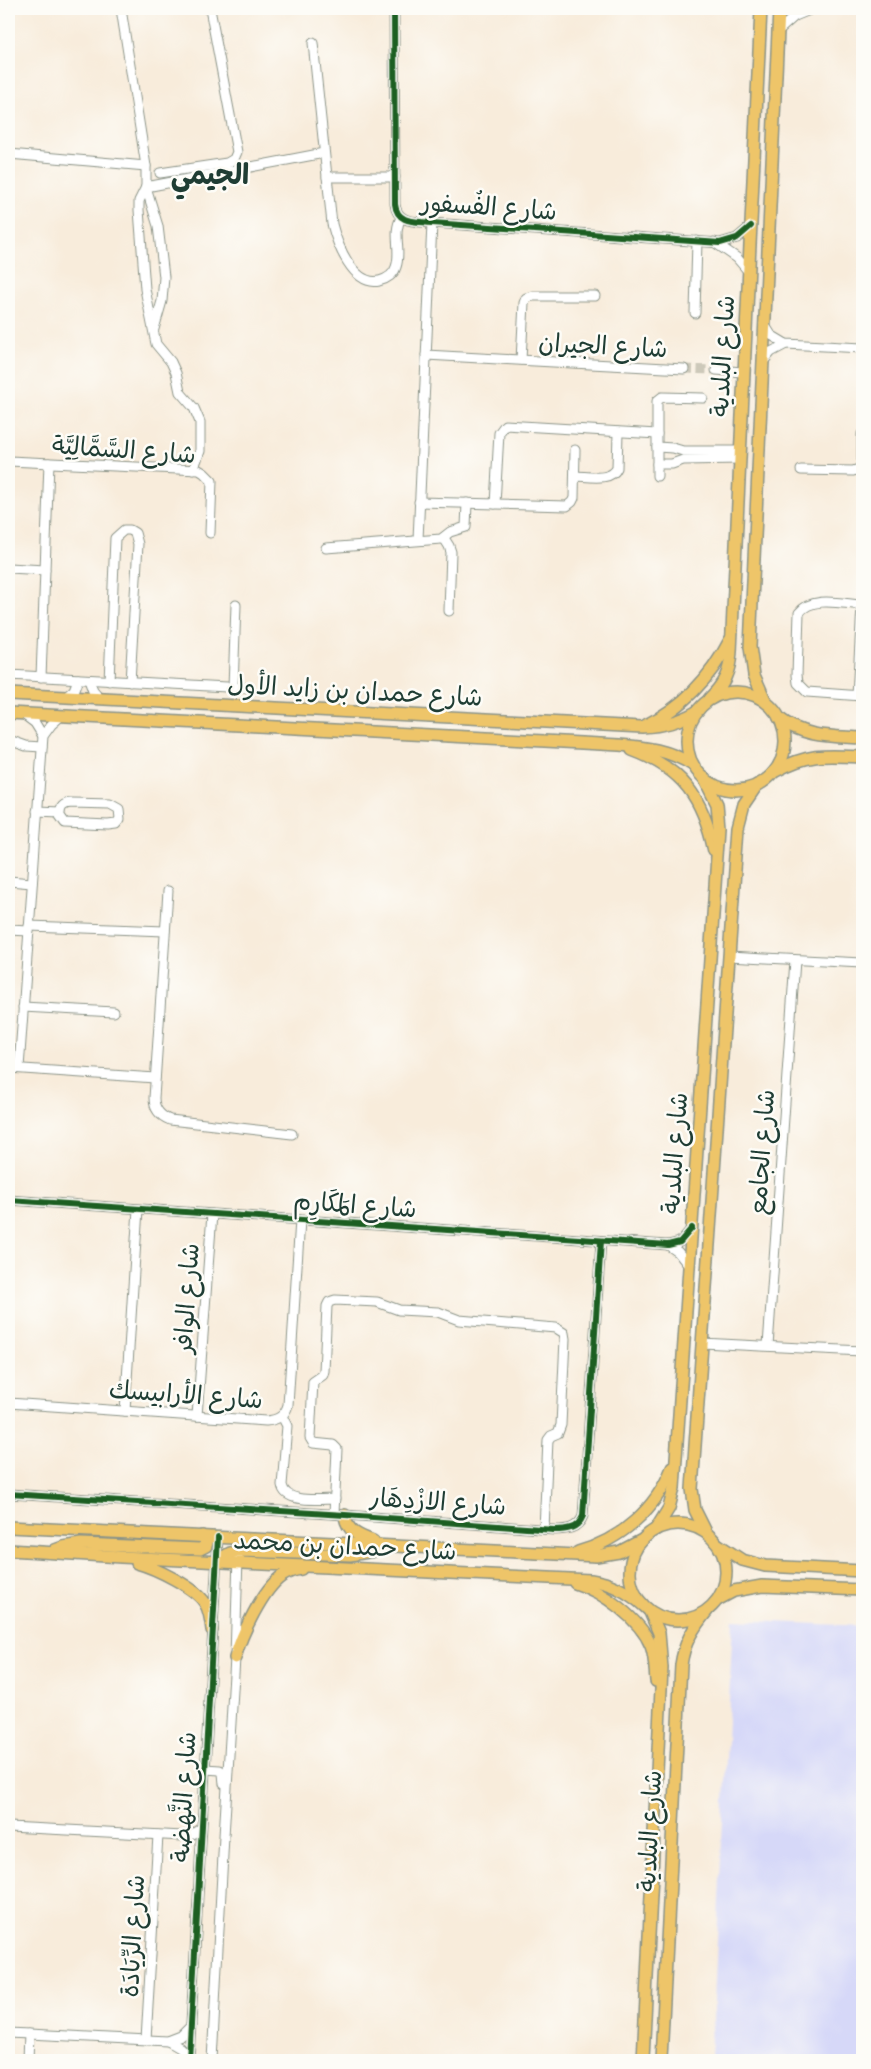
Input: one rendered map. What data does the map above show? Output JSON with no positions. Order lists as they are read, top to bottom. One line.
{"streets":{"main road":["شارع البلدية","شارع حمدان بن زايد الأول","شارع حمدان بن محمد"],"street":["شارع الفُسفور","شارع الجيران","شارع السَّمَّالِيَّة","شارع الجامع","شارع المَكَارِم","شارع الوافر","شارع الأرابيسك","شارع الازْدِهَار","شارع النَّهضة","شارع الرِّيَادَة"]},"crossings":[["شارع الفُسفور","شارع البلدية"],["شارع البلدية","شارع حمدان بن زايد الأول"],["شارع البلدية","شارع حمدان بن محمد"],["شارع المَكَارِم","شارع الوافر"],["شارع المَكَارِم","شارع الأرابيسك"],["شارع المَكَارِم","شارع الازْدِهَار"],["شارع الوافر","شارع الأرابيسك"],["شارع حمدان بن محمد","شارع النَّهضة"]],"districts":["الجيمي"]}
